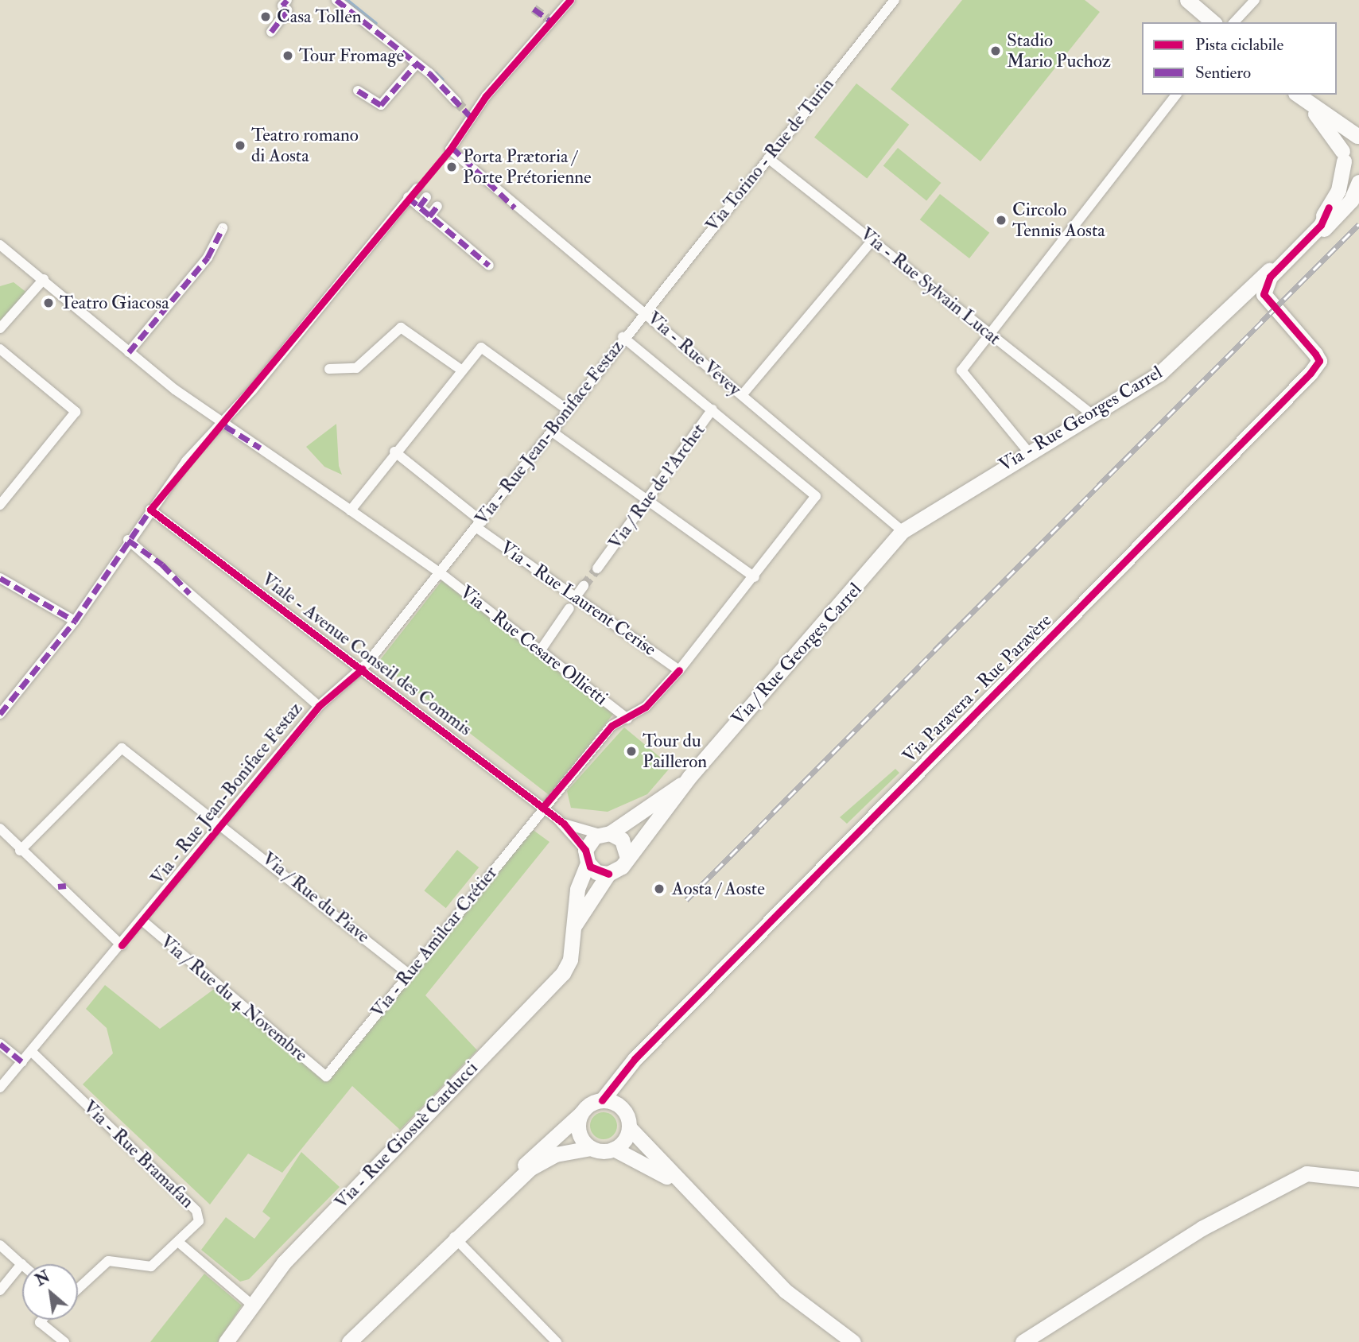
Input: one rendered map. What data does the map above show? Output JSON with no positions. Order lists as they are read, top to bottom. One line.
{"streets":{"street":["Via Torino - Rue de Turin","Via - Rue Sylvain Lucat","Via - Rue Vevey","Via - Rue Georges Carrel","Via - Rue Jean-Boniface Festaz","Via / Rue de l'Archet","Via - Rue Laurent Cerise","Via - Rue Cesare Ollietti","Viale - Avenue Conseil des Commis","Via / Rue Georges Carrel","Via Paravera - Rue Paravère","Via / Rue du Piave","Via - Rue Amilcar Crétier","Via / Rue du 4 Novembre","Via - Rue Giosuè Carducci","Via - Rue Bramafan"]},"crossings":[["Via Torino - Rue de Turin","Via - Rue Sylvain Lucat"],["Via Torino - Rue de Turin","Via - Rue Vevey"],["Via Torino - Rue de Turin","Via - Rue Jean-Boniface Festaz"],["Via - Rue Sylvain Lucat","Via - Rue Georges Carrel"],["Via - Rue Vevey","Via - Rue Georges Carrel"],["Via - Rue Vevey","Via - Rue Jean-Boniface Festaz"],["Via - Rue Vevey","Via / Rue Georges Carrel"],["Via - Rue Georges Carrel","Via / Rue Georges Carrel"],["Via - Rue Jean-Boniface Festaz","Via - Rue Laurent Cerise"],["Via - Rue Jean-Boniface Festaz","Via - Rue Cesare Ollietti"],["Via - Rue Jean-Boniface Festaz","Viale - Avenue Conseil des Commis"],["Via - Rue Jean-Boniface Festaz","Via / Rue du Piave"],["Via - Rue Jean-Boniface Festaz","Via / Rue du 4 Novembre"],["Via - Rue Jean-Boniface Festaz","Via - Rue Bramafan"],["Via / Rue de l'Archet","Via - Rue Amilcar Crétier"],["Via - Rue Laurent Cerise","Via - Rue Amilcar Crétier"],["Via - Rue Cesare Ollietti","Via - Rue Amilcar Crétier"],["Viale - Avenue Conseil des Commis","Via - Rue Amilcar Crétier"],["Via / Rue du Piave","Via - Rue Amilcar Crétier"],["Via - Rue Amilcar Crétier","Via / Rue du 4 Novembre"]],"places":["Casa Tollen","Stadio Mario Puchoz","Tour Fromage","Teatro romano di Aosta","Porta Prætoria / Porte Prétorienne","Circolo Tennis Aosta","Teatro Giacosa","Tour du Pailleron","Aosta / Aoste"],"legend":["Pista ciclabile","Sentiero"],"north":"top left"}
